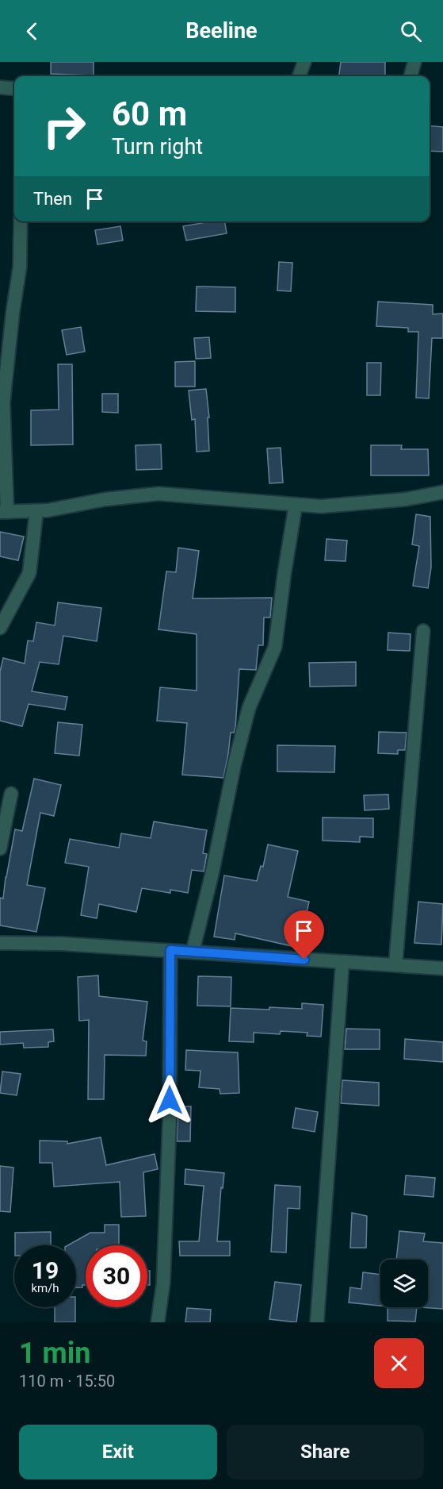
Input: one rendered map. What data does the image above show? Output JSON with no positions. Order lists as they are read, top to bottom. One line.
{"page":{"header":"Beeline","turn":["60 m","Turn right"],"then":"Then","speed":"19 km/h","limit":"30","heading":["1 min","110 m · 15:50"],"buttons":["Exit","Share"]}}
